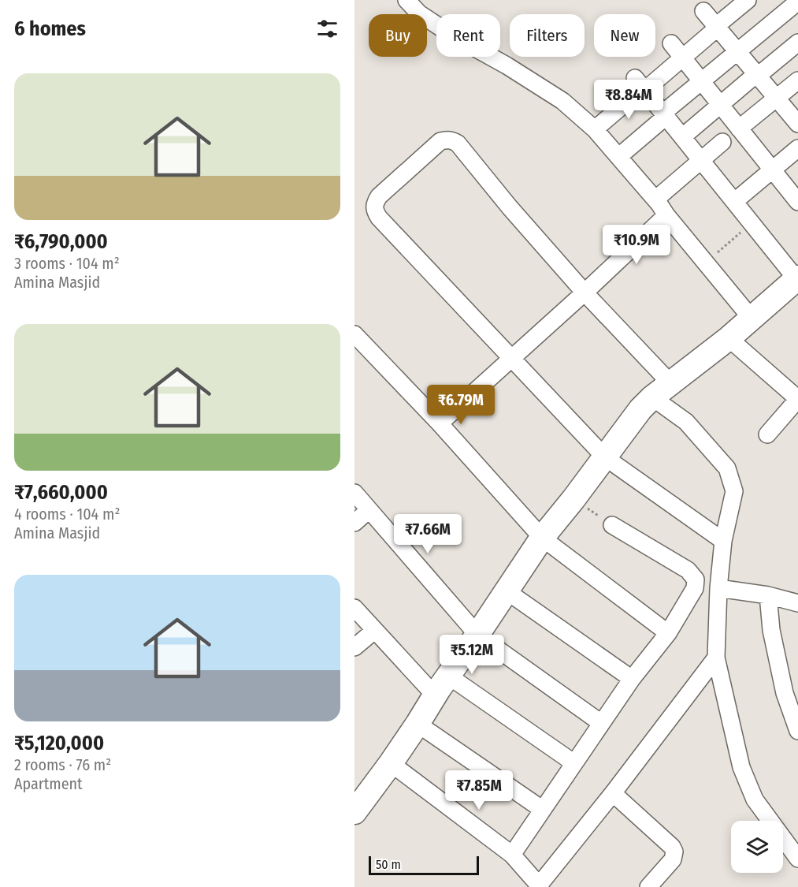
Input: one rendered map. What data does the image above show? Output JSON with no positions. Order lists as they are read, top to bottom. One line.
{"scale_bar":"50 m","page":{"heading":"6 homes","chip":["Buy","Rent","Filters","New"],"list":[{"name":"₹6,790,000","note":"3 rooms · 104 m² · Amina Masjid"},{"name":"₹7,660,000","note":"4 rooms · 104 m² · Amina Masjid"},{"name":"₹5,120,000","note":"2 rooms · 76 m² · Apartment"}],"price":["₹8.84M","₹10.9M","₹6.79M","₹7.66M","₹5.12M","₹7.85M"],"scale":"50 m"}}
